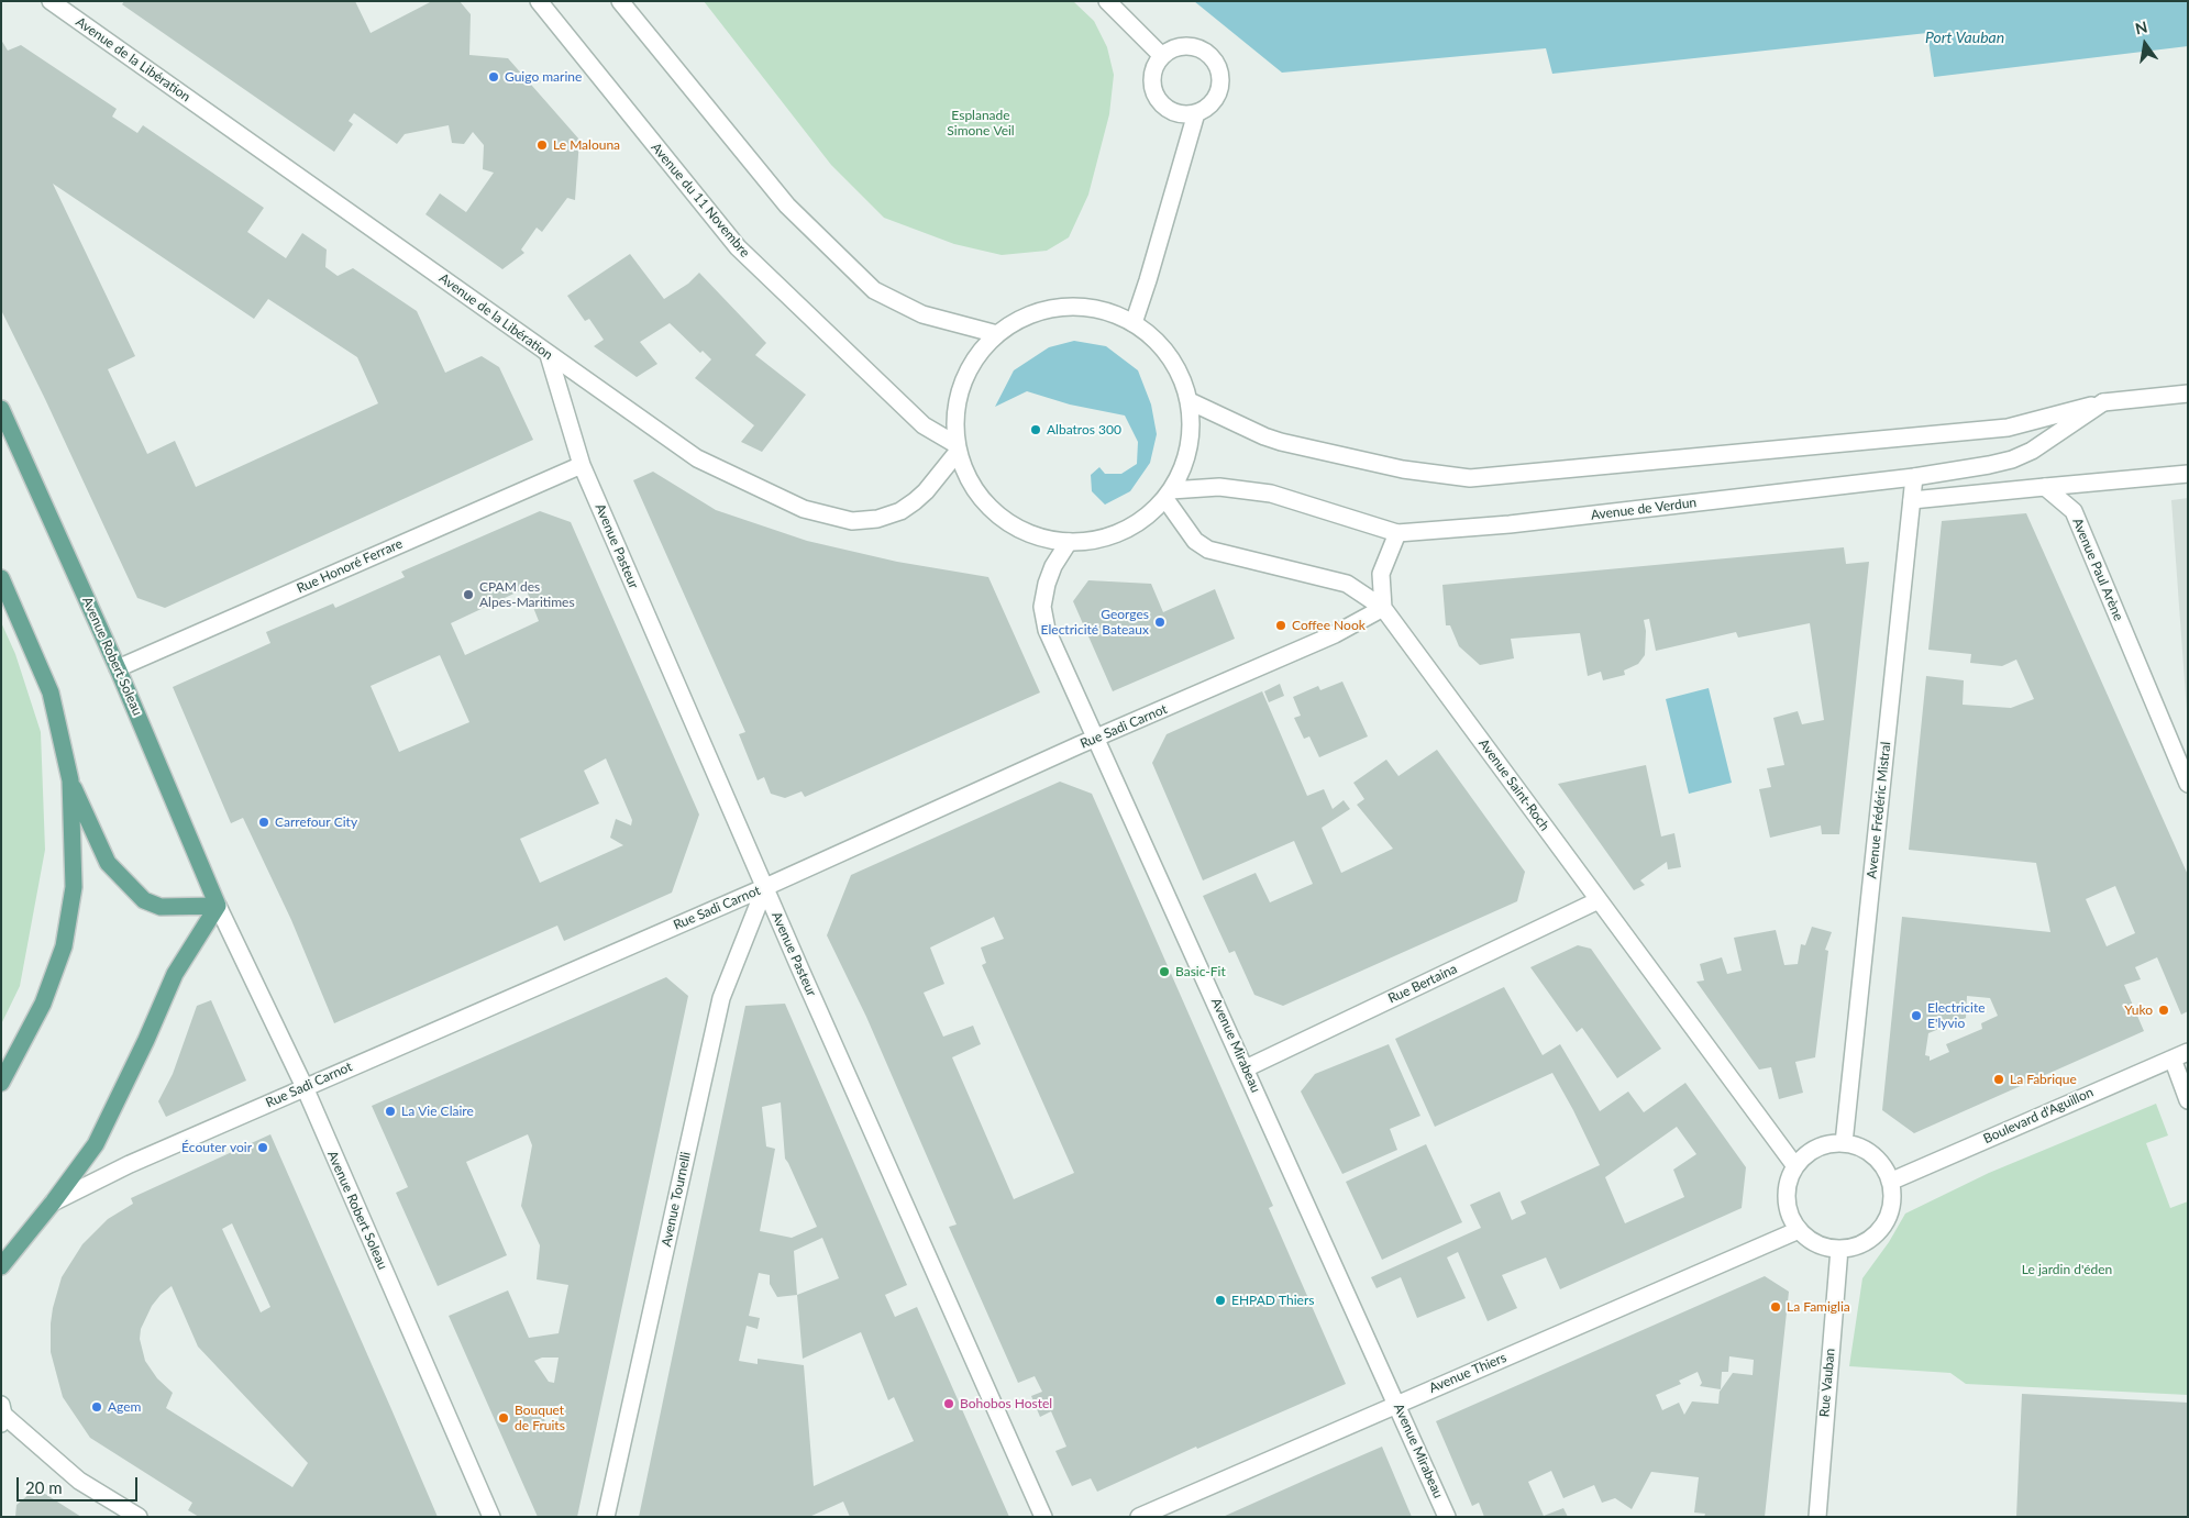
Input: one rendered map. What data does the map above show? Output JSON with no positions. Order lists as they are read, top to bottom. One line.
{"streets":{"main road":["Avenue Robert Soleau","Rue Sadi Carnot"],"street":["Avenue de la Libération","Avenue du 11 Novembre","Avenue de Verdun","Avenue Pasteur","Rue Honoré Ferrare","Avenue Paul Arène","Avenue Saint-Roch","Avenue Frédéric Mistral","Rue Bertaina","Avenue Mirabeau","Boulevard d'Aguillon","Avenue Tournelli","Avenue Thiers","Rue Vauban"]},"crossings":[["Avenue de la Libération","Avenue du 11 Novembre"],["Avenue de la Libération","Avenue Pasteur"],["Avenue de Verdun","Avenue Saint-Roch"],["Avenue de Verdun","Avenue Frédéric Mistral"],["Avenue Pasteur","Rue Honoré Ferrare"],["Avenue Pasteur","Rue Sadi Carnot"],["Avenue Pasteur","Avenue Tournelli"],["Rue Honoré Ferrare","Avenue Robert Soleau"],["Avenue Robert Soleau","Rue Sadi Carnot"],["Rue Sadi Carnot","Avenue Saint-Roch"],["Rue Sadi Carnot","Avenue Mirabeau"],["Rue Sadi Carnot","Avenue Tournelli"],["Avenue Saint-Roch","Avenue Frédéric Mistral"],["Avenue Saint-Roch","Rue Bertaina"],["Avenue Saint-Roch","Boulevard d'Aguillon"],["Avenue Saint-Roch","Avenue Thiers"],["Avenue Saint-Roch","Rue Vauban"],["Avenue Frédéric Mistral","Boulevard d'Aguillon"],["Avenue Frédéric Mistral","Avenue Thiers"],["Avenue Frédéric Mistral","Rue Vauban"],["Rue Bertaina","Avenue Mirabeau"],["Avenue Mirabeau","Avenue Thiers"],["Boulevard d'Aguillon","Avenue Thiers"],["Boulevard d'Aguillon","Rue Vauban"],["Avenue Thiers","Rue Vauban"]],"water":["Port Vauban"],"parks":["Esplanade Simone Veil","Le jardin d'éden"],"places":["Guigo marine","Le Malouna","Albatros 300","CPAM des Alpes-Maritimes","Georges Electricité Bateaux","Coffee Nook","Carrefour City","Basic-Fit","Yuko","Electricite E'lyvio","La Fabrique","La Vie Claire","Écouter voir","EHPAD Thiers","La Famiglia","Bohobos Hostel","Agem","Bouquet de Fruits"],"scale_bar":"20 m","north":"top"}
